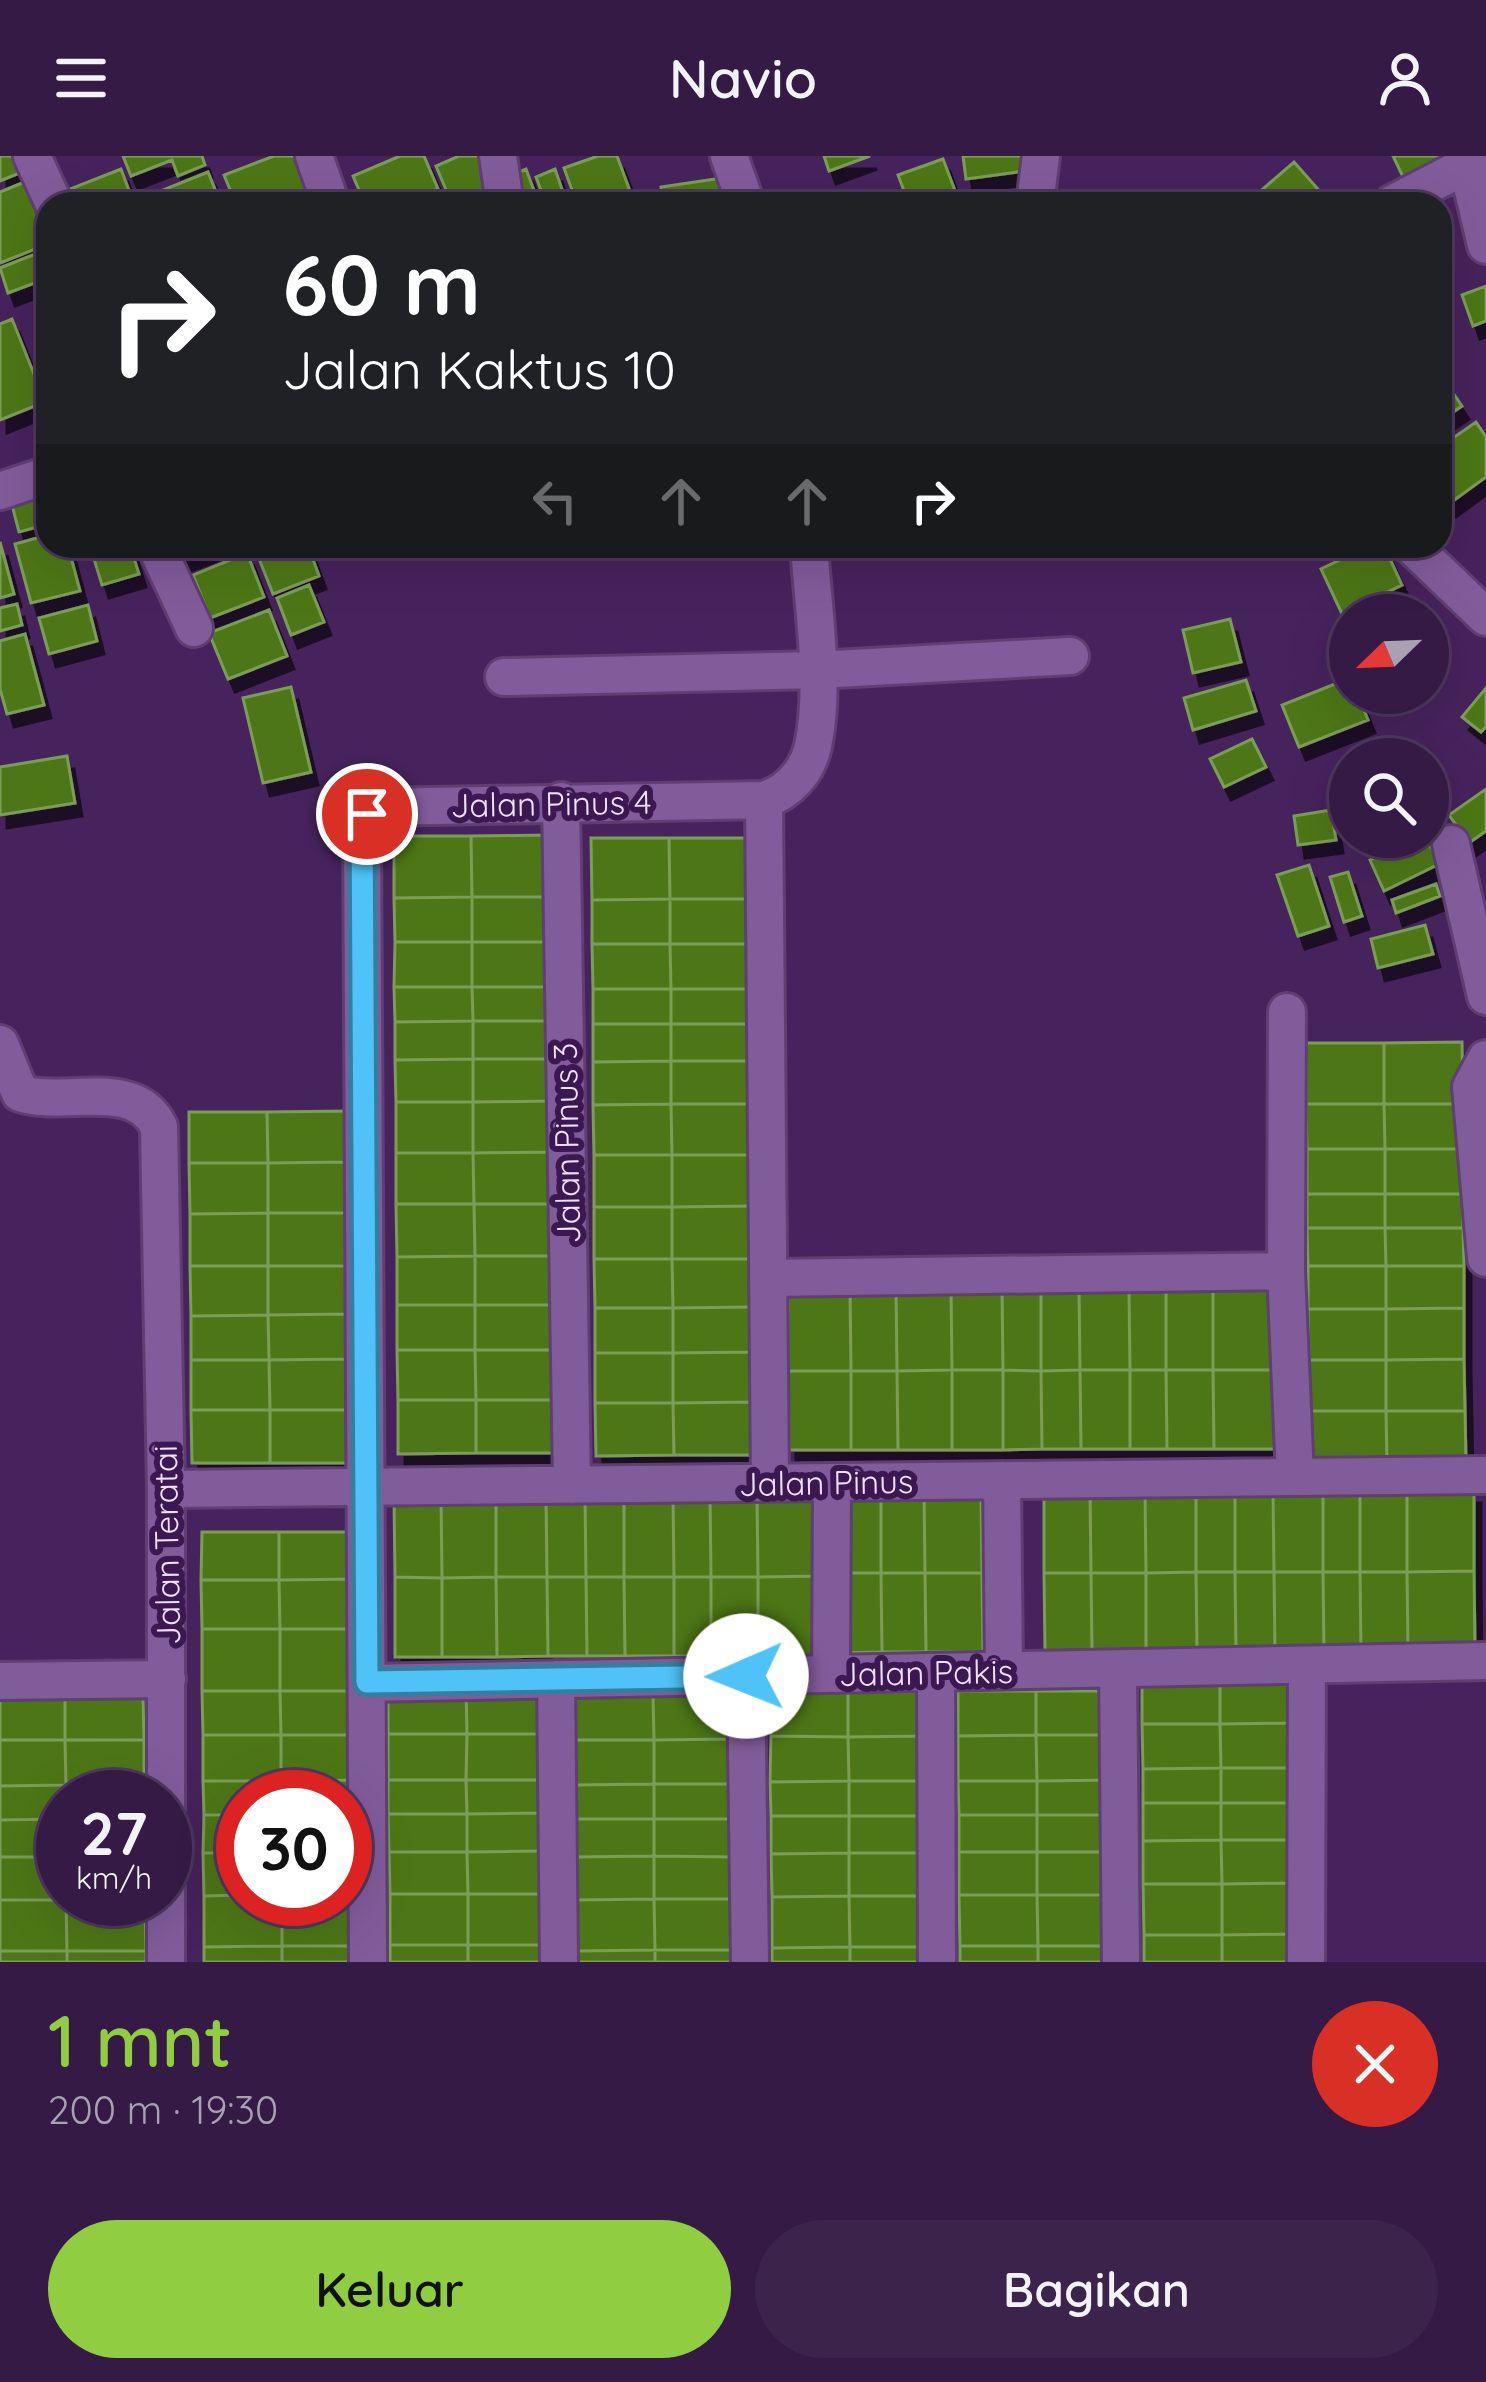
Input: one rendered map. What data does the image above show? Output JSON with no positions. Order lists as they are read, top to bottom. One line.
{"streets":{"street":["Jalan Pinus 4","Jalan Pinus 3","Jalan Pinus","Jalan Teratai","Jalan Pakis"]},"crossings":[["Jalan Pinus 4","Jalan Pinus 3"],["Jalan Pinus 4","Jalan Pinus"],["Jalan Pinus 3","Jalan Pinus"],["Jalan Pinus","Jalan Teratai"]],"north":"bottom left","page":{"header":"Navio","turn":["60 m","Jalan Kaktus 10"],"speed":"27 km/h","limit":"30","heading":["1 mnt","200 m · 19:30"],"buttons":["Keluar","Bagikan"]}}
